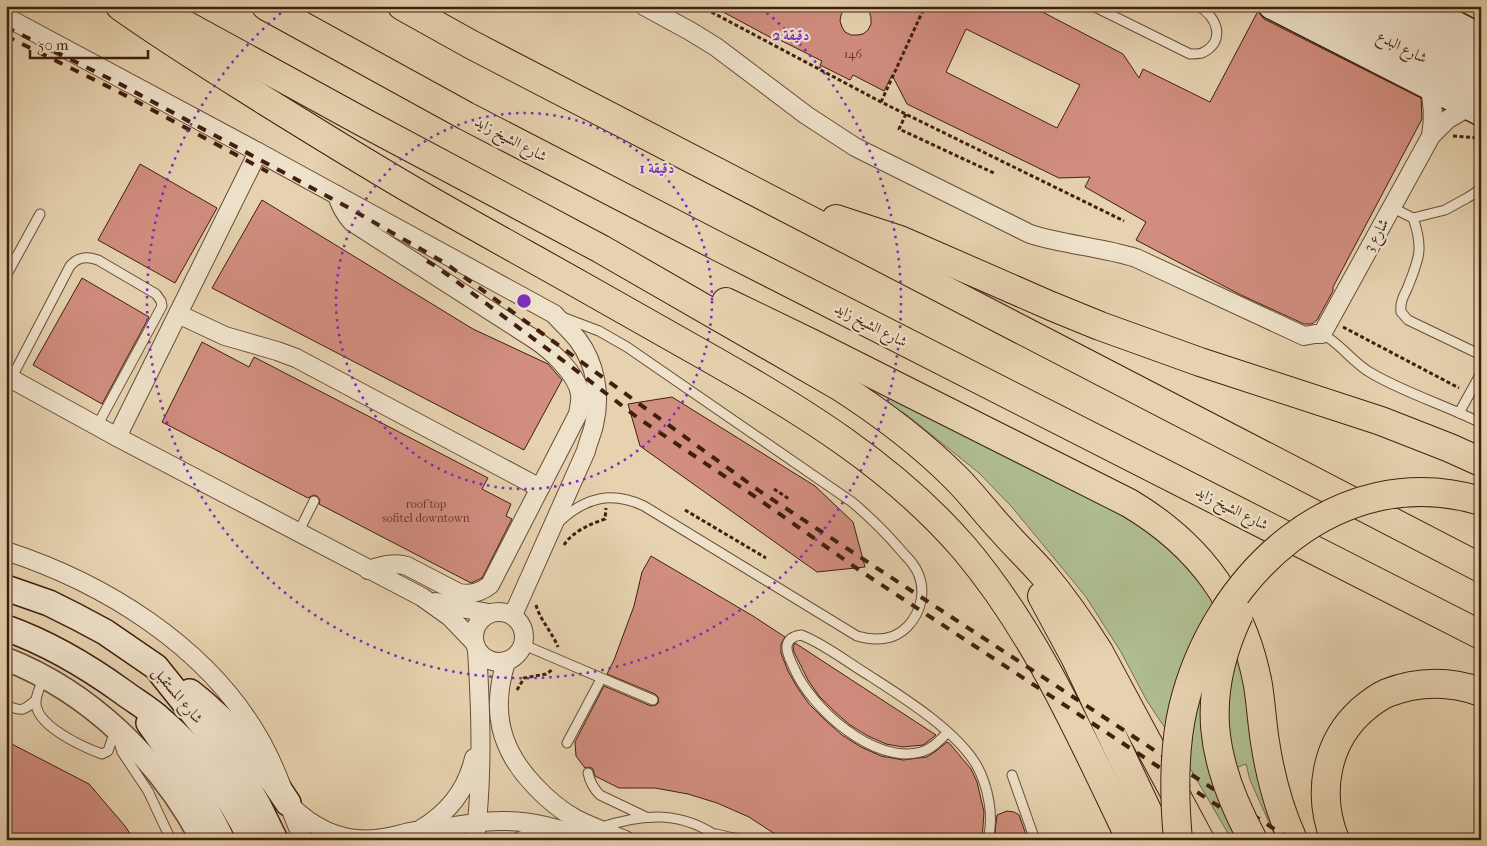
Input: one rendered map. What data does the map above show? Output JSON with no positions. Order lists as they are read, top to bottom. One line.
{"streets":{"highway":["شارع الشيخ زايد"],"main road":["شارع البدع","شارع المستقبل"],"street":["شارع 3"]},"crossings":[["شارع البدع","شارع 3"]],"house_numbers":["146","roof top sofitel downtown"],"scale_bar":"50 m","rings":["2 دقيقة","1 دقيقة"]}
